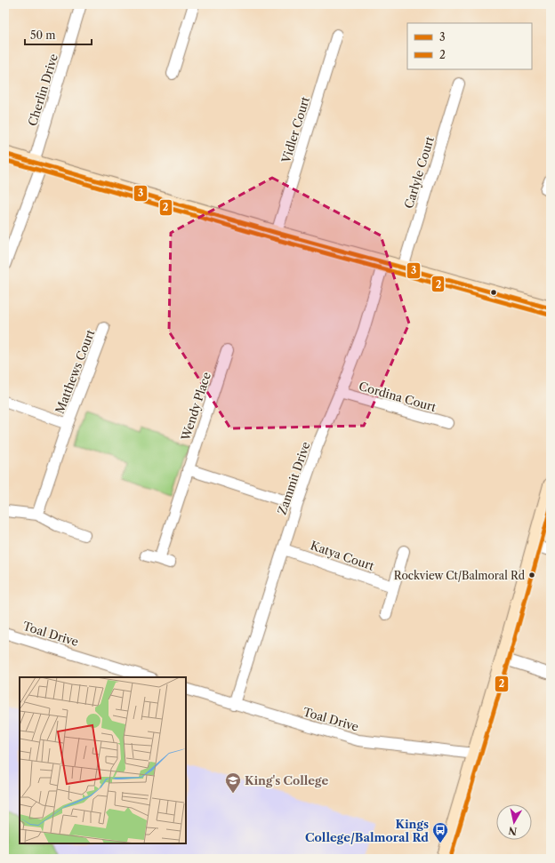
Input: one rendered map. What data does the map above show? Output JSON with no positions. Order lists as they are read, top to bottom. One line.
{"streets":{"street":["Cherlin Drive","Vidler Court","Carlyle Court","Matthews Court","Cordina Court","Wendy Place","Zammit Drive","Katya Court","Toal Drive"]},"crossings":[["Cordina Court","Zammit Drive"],["Zammit Drive","Katya Court"],["Zammit Drive","Toal Drive"]],"places":{"other":["Rockview Ct/Balmoral Rd"],"school or university":["King's College"],"bus stop":["Kings College/Balmoral Rd"]},"lines":["transit line 3","transit line 2"],"legend":["3","2"],"scale_bar":"50 m","north":"bottom"}
